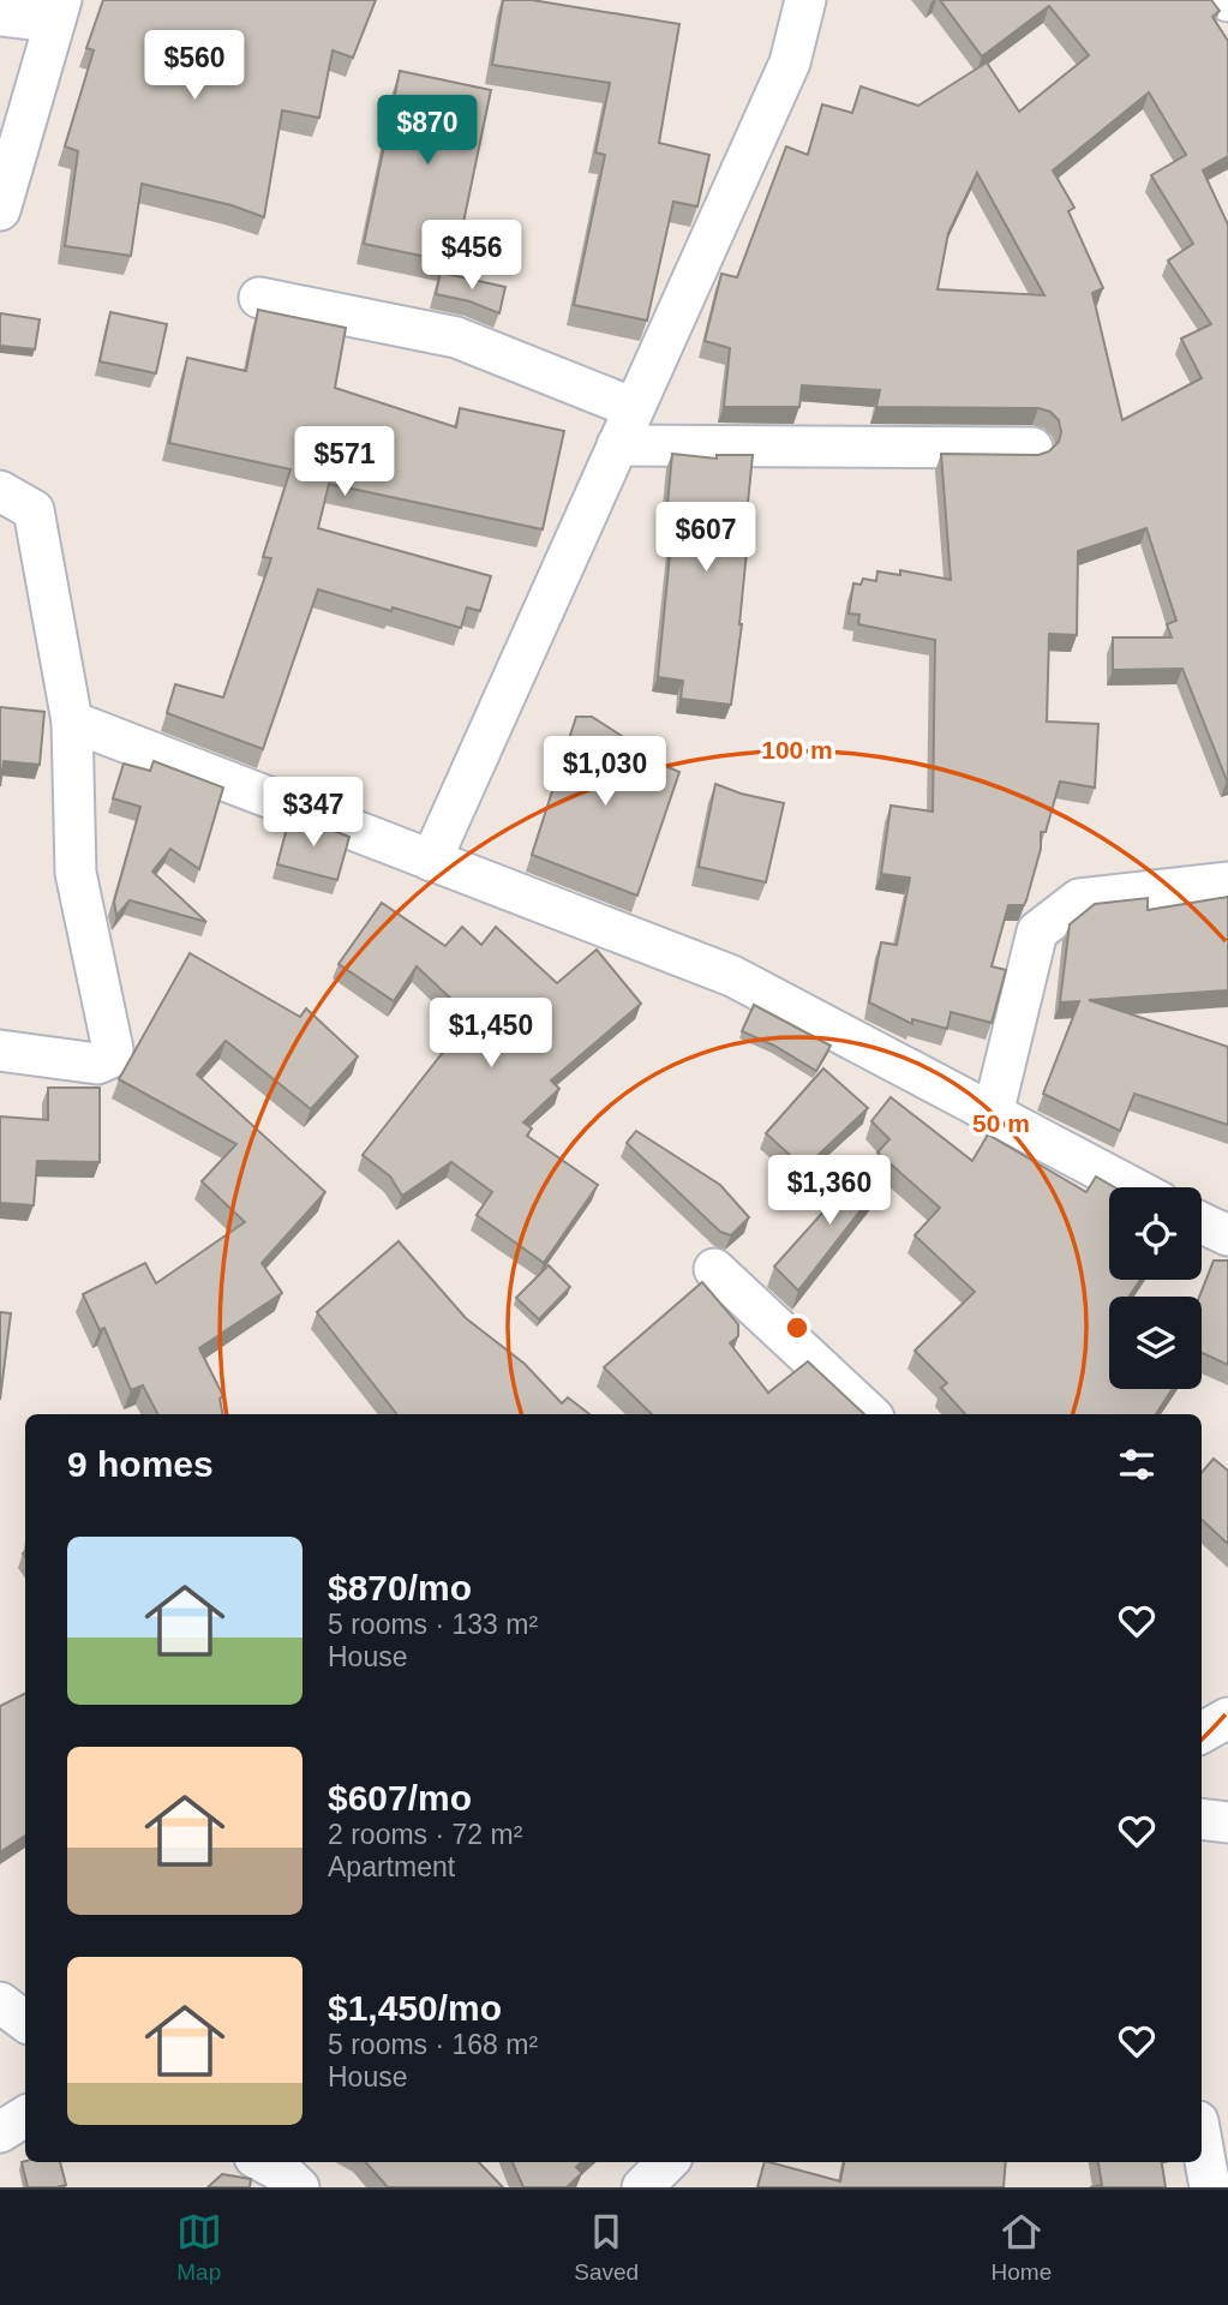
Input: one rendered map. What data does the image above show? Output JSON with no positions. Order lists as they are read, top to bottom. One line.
{"page":{"price":["$560","$870","$456","$571","$607","$1,030","$347","$1,450","$1,360"],"heading":"9 homes","list":[{"name":"$870/mo","note":"5 rooms · 133 m² · House"},{"name":"$607/mo","note":"2 rooms · 72 m² · Apartment"},{"name":"$1,450/mo","note":"5 rooms · 168 m² · House"}],"tabs":["Map","Saved","Home"]},"rings":["100 m","50 m"]}
